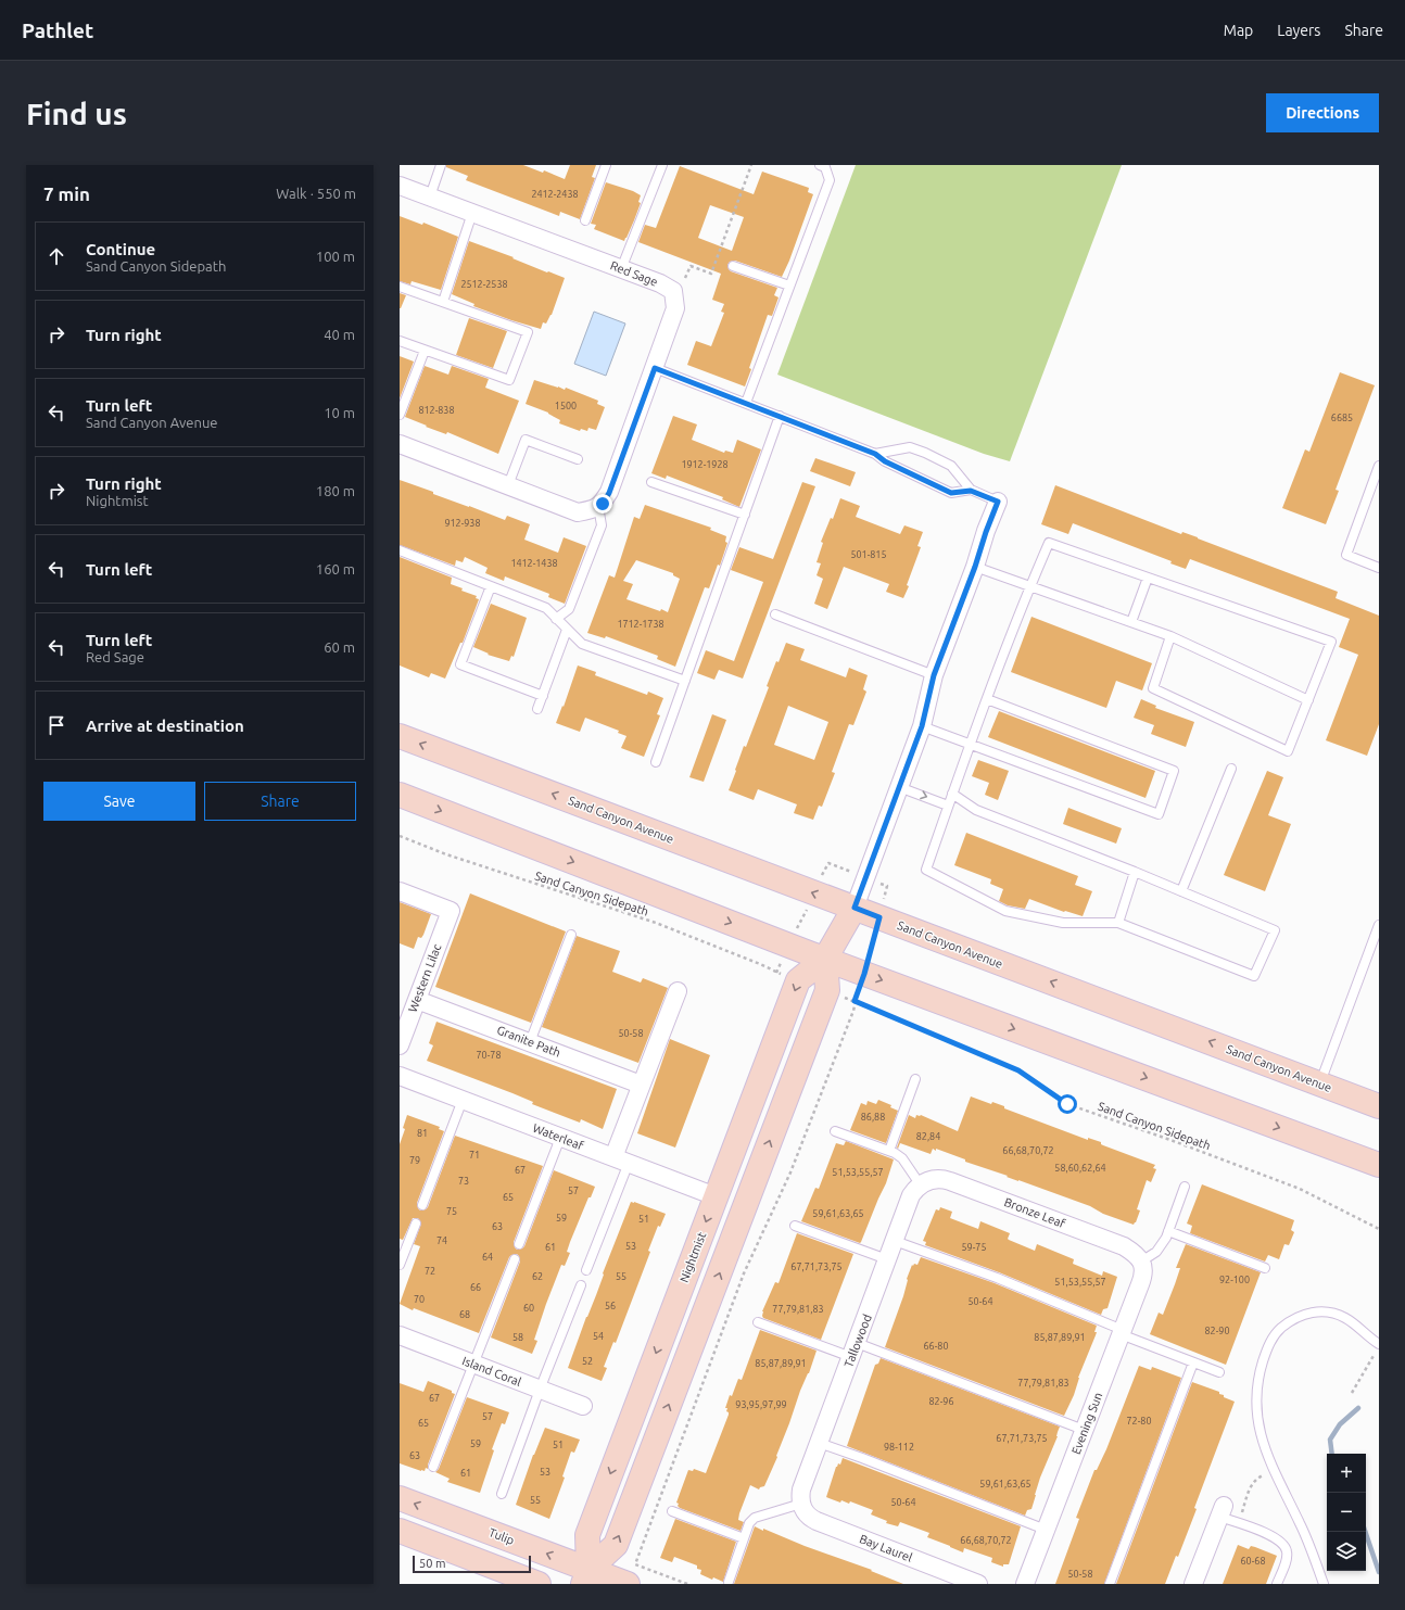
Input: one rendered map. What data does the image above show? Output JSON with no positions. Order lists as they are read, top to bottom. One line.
{"streets":{"main road":["Sand Canyon Avenue","Nightmist","Tulip"],"street":["Red Sage","Western Lilac","Granite Path","Waterleaf","Bronze Leaf","Tallowood","Island Coral","Evening Sun","Bay Laurel"],"path":["Sand Canyon Sidepath"]},"crossings":[["Sand Canyon Avenue","Nightmist"],["Western Lilac","Granite Path"],["Waterleaf","Nightmist"],["Bronze Leaf","Tallowood"],["Bronze Leaf","Evening Sun"],["Nightmist","Tulip"],["Tallowood","Bay Laurel"]],"one_way":["Nightmist"],"house_numbers":["2412-2438","2512-2538","1500","812-838","6685","1912-1928","912-938","501-815","1412-1438","1712-1738","50-58","70-78","86,88","81","82,84","66,68,70,72","71","79","58,60,62,64","67","51,53,55,57","73","57","65","75","59,61,63,65","59","51","63","74","53","61","59-75","64","67,71,73,75","72","62","55","92-100","51,53,55,57","66","70","50-64","56","60","77,79,81,83","68","82-90","54","58","85,87,89,91","66-80","52","85,87,89,91","77,79,81,83","67","82-96","93,95,97,99","57","72-80","65","67,71,73,75","59","51","98-112","63","53","61","59,61,63,65","55","50-64","66,68,70,72","60-68","50-58"],"scale_bar":"50 m","page":{"header":"Pathlet","nav":["Map","Layers","Share"],"buttons":["Directions",["Save","Share"]],"title":"Find us","heading":["7 min","Walk · 550 m"],"list":[["Continue","Sand Canyon Sidepath","100 m"],["Turn right","40 m"],["Turn left","Sand Canyon Avenue","10 m"],["Turn right","Nightmist","180 m"],["Turn left","160 m"],["Turn left","Red Sage","60 m"],"Arrive at destination"],"map_buttons":["+","−"],"scale":"50 m"}}
